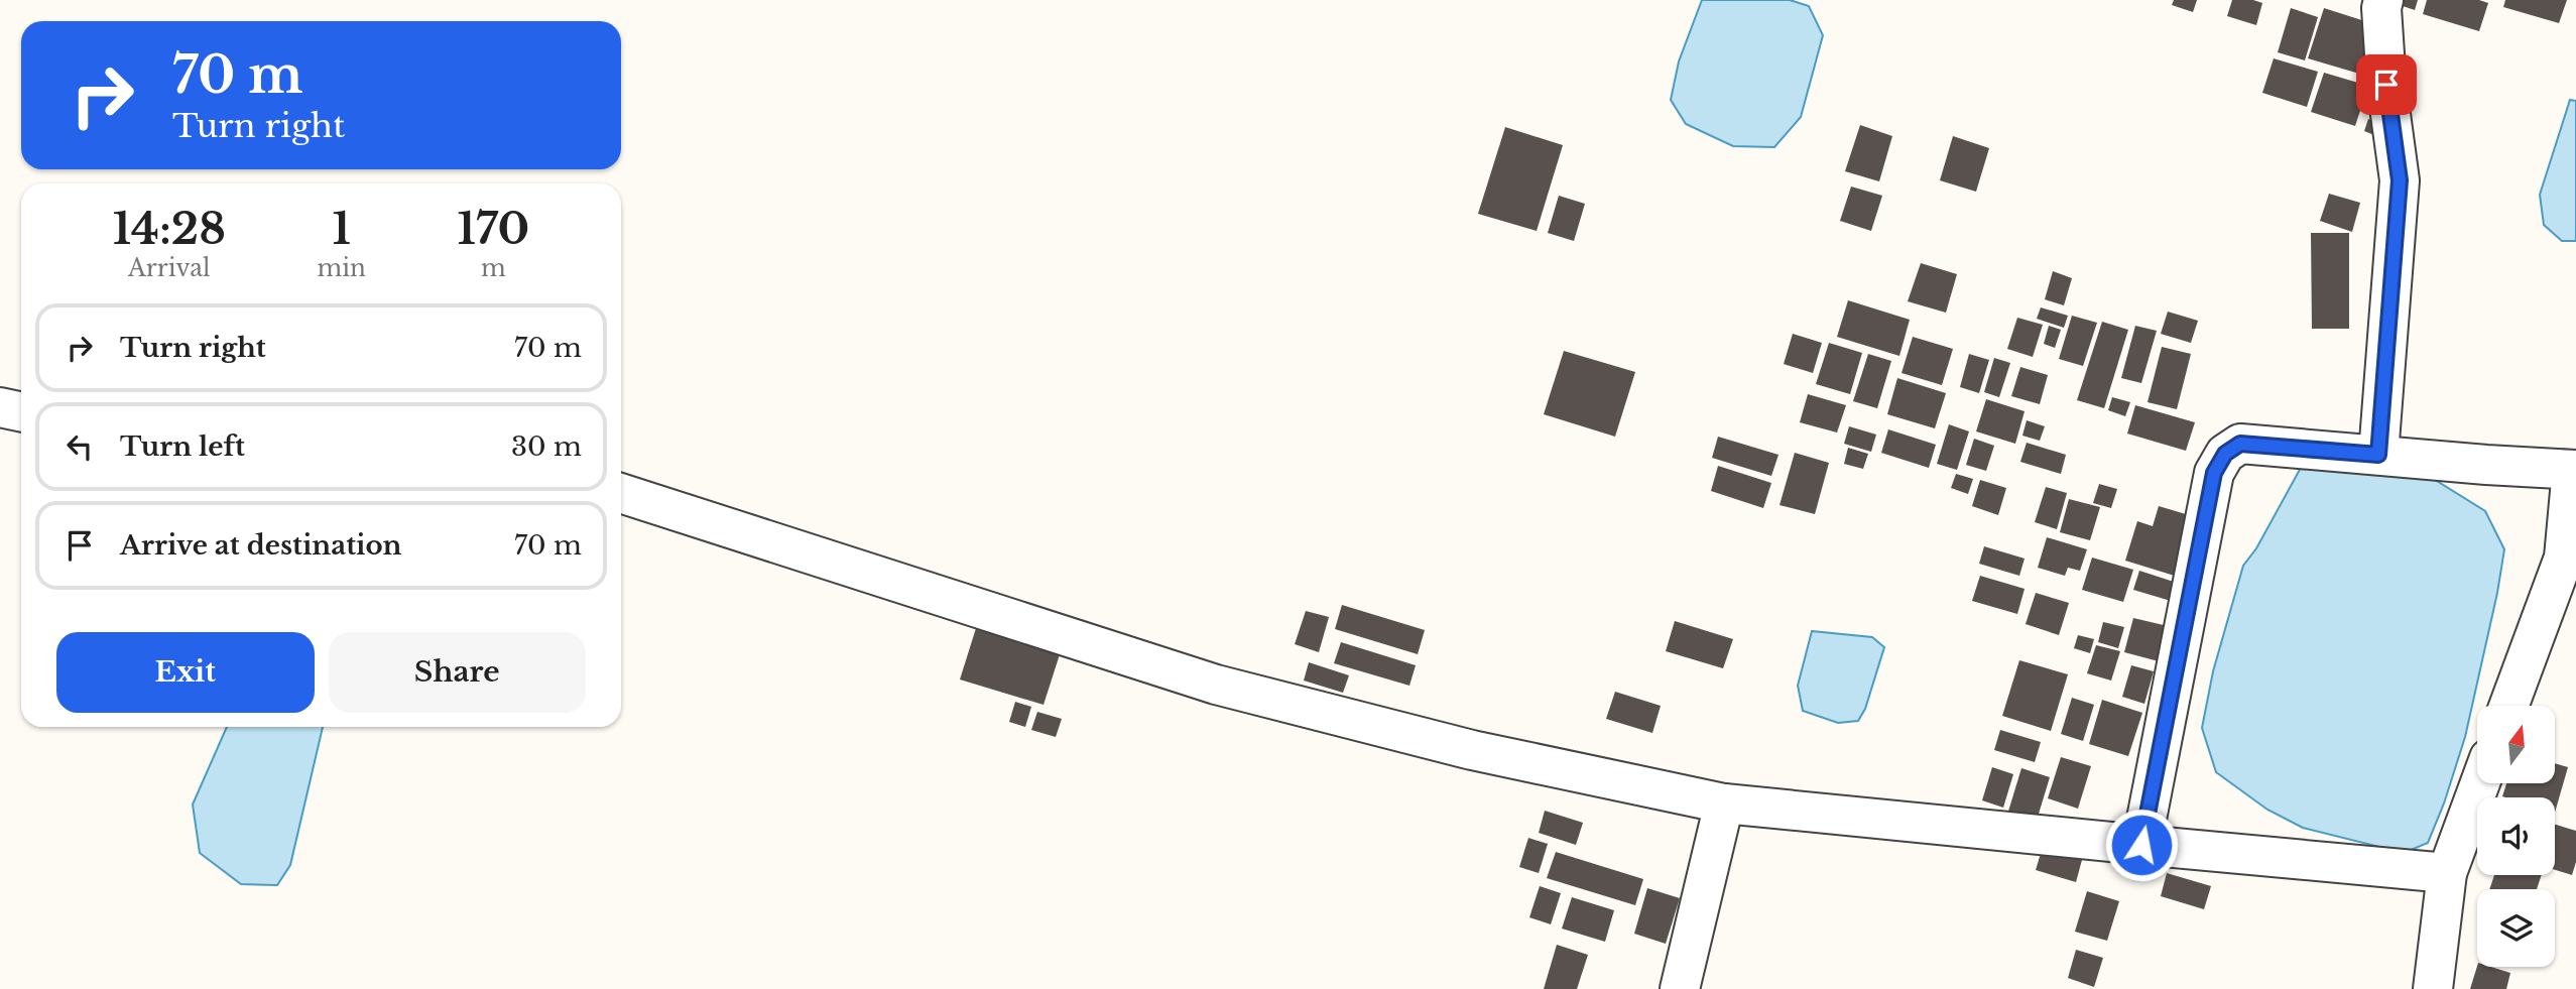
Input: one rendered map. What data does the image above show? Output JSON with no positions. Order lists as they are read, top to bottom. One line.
{"north":"top","page":{"turn":["70 m","Turn right"],"eta":["14:28","Arrival","1","min","170","m"],"list":[{"name":"Turn right","value":"70 m"},{"name":"Turn left","value":"30 m"},{"name":"Arrive at destination","value":"70 m"}],"buttons":["Exit","Share"]}}
